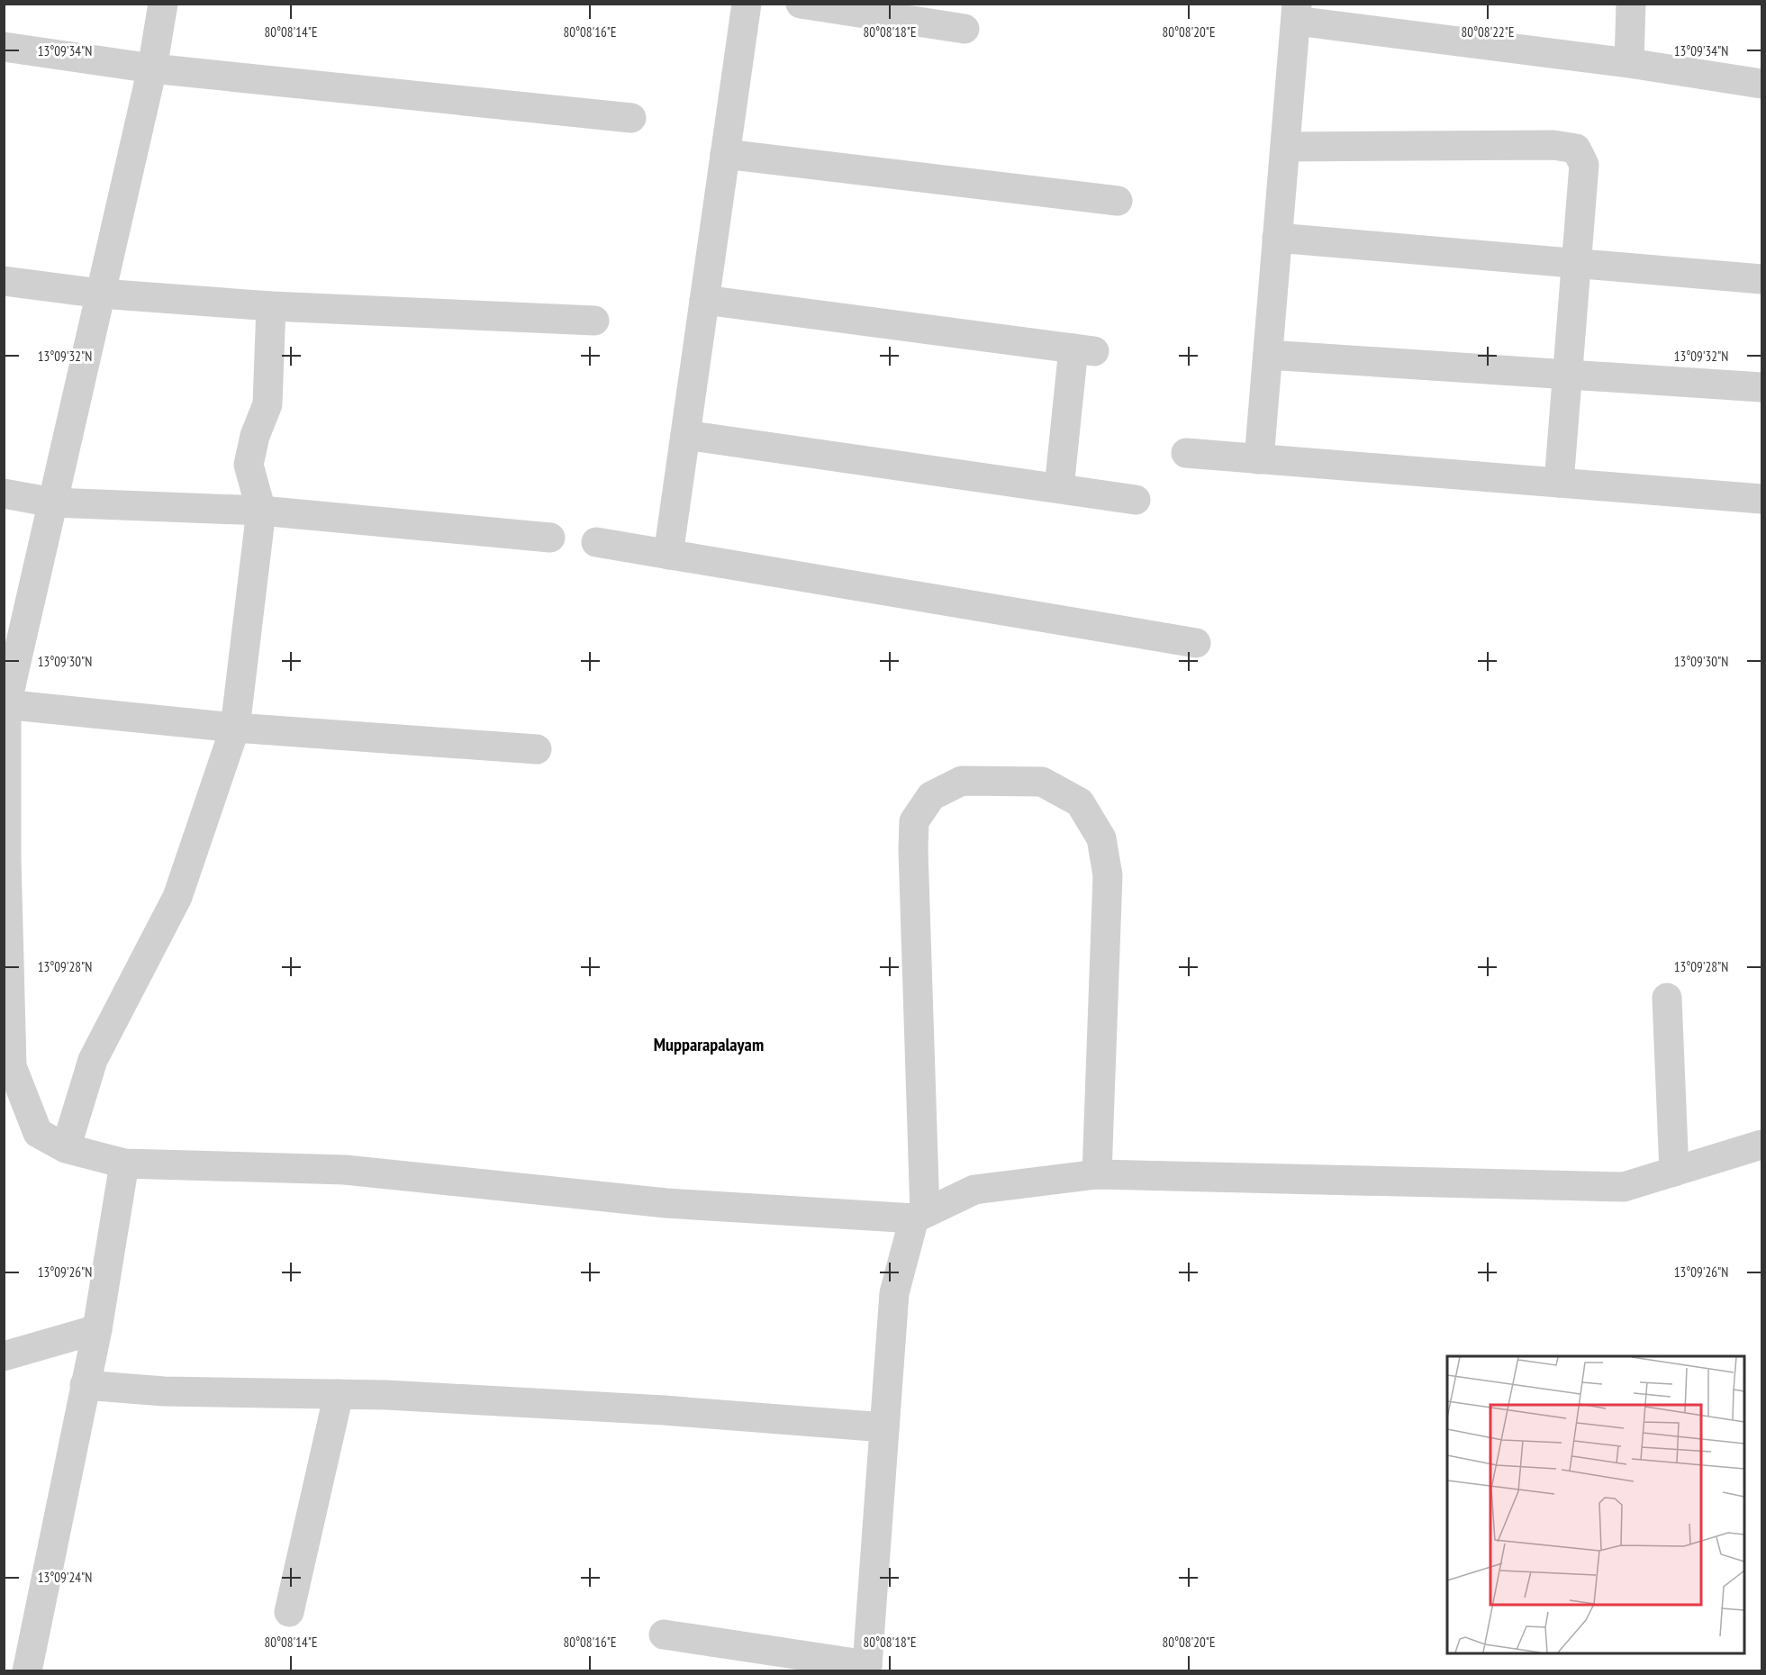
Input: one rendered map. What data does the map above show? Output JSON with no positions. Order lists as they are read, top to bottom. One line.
{"districts":["Mupparapalayam"],"coordinates":["80°08'14\"E","80°08'16\"E","80°08'18\"E","80°08'20\"E","80°08'22\"E","13°09'34\"N","13°09'32\"N","13°09'30\"N","13°09'28\"N","13°09'26\"N","13°09'24\"N"]}
